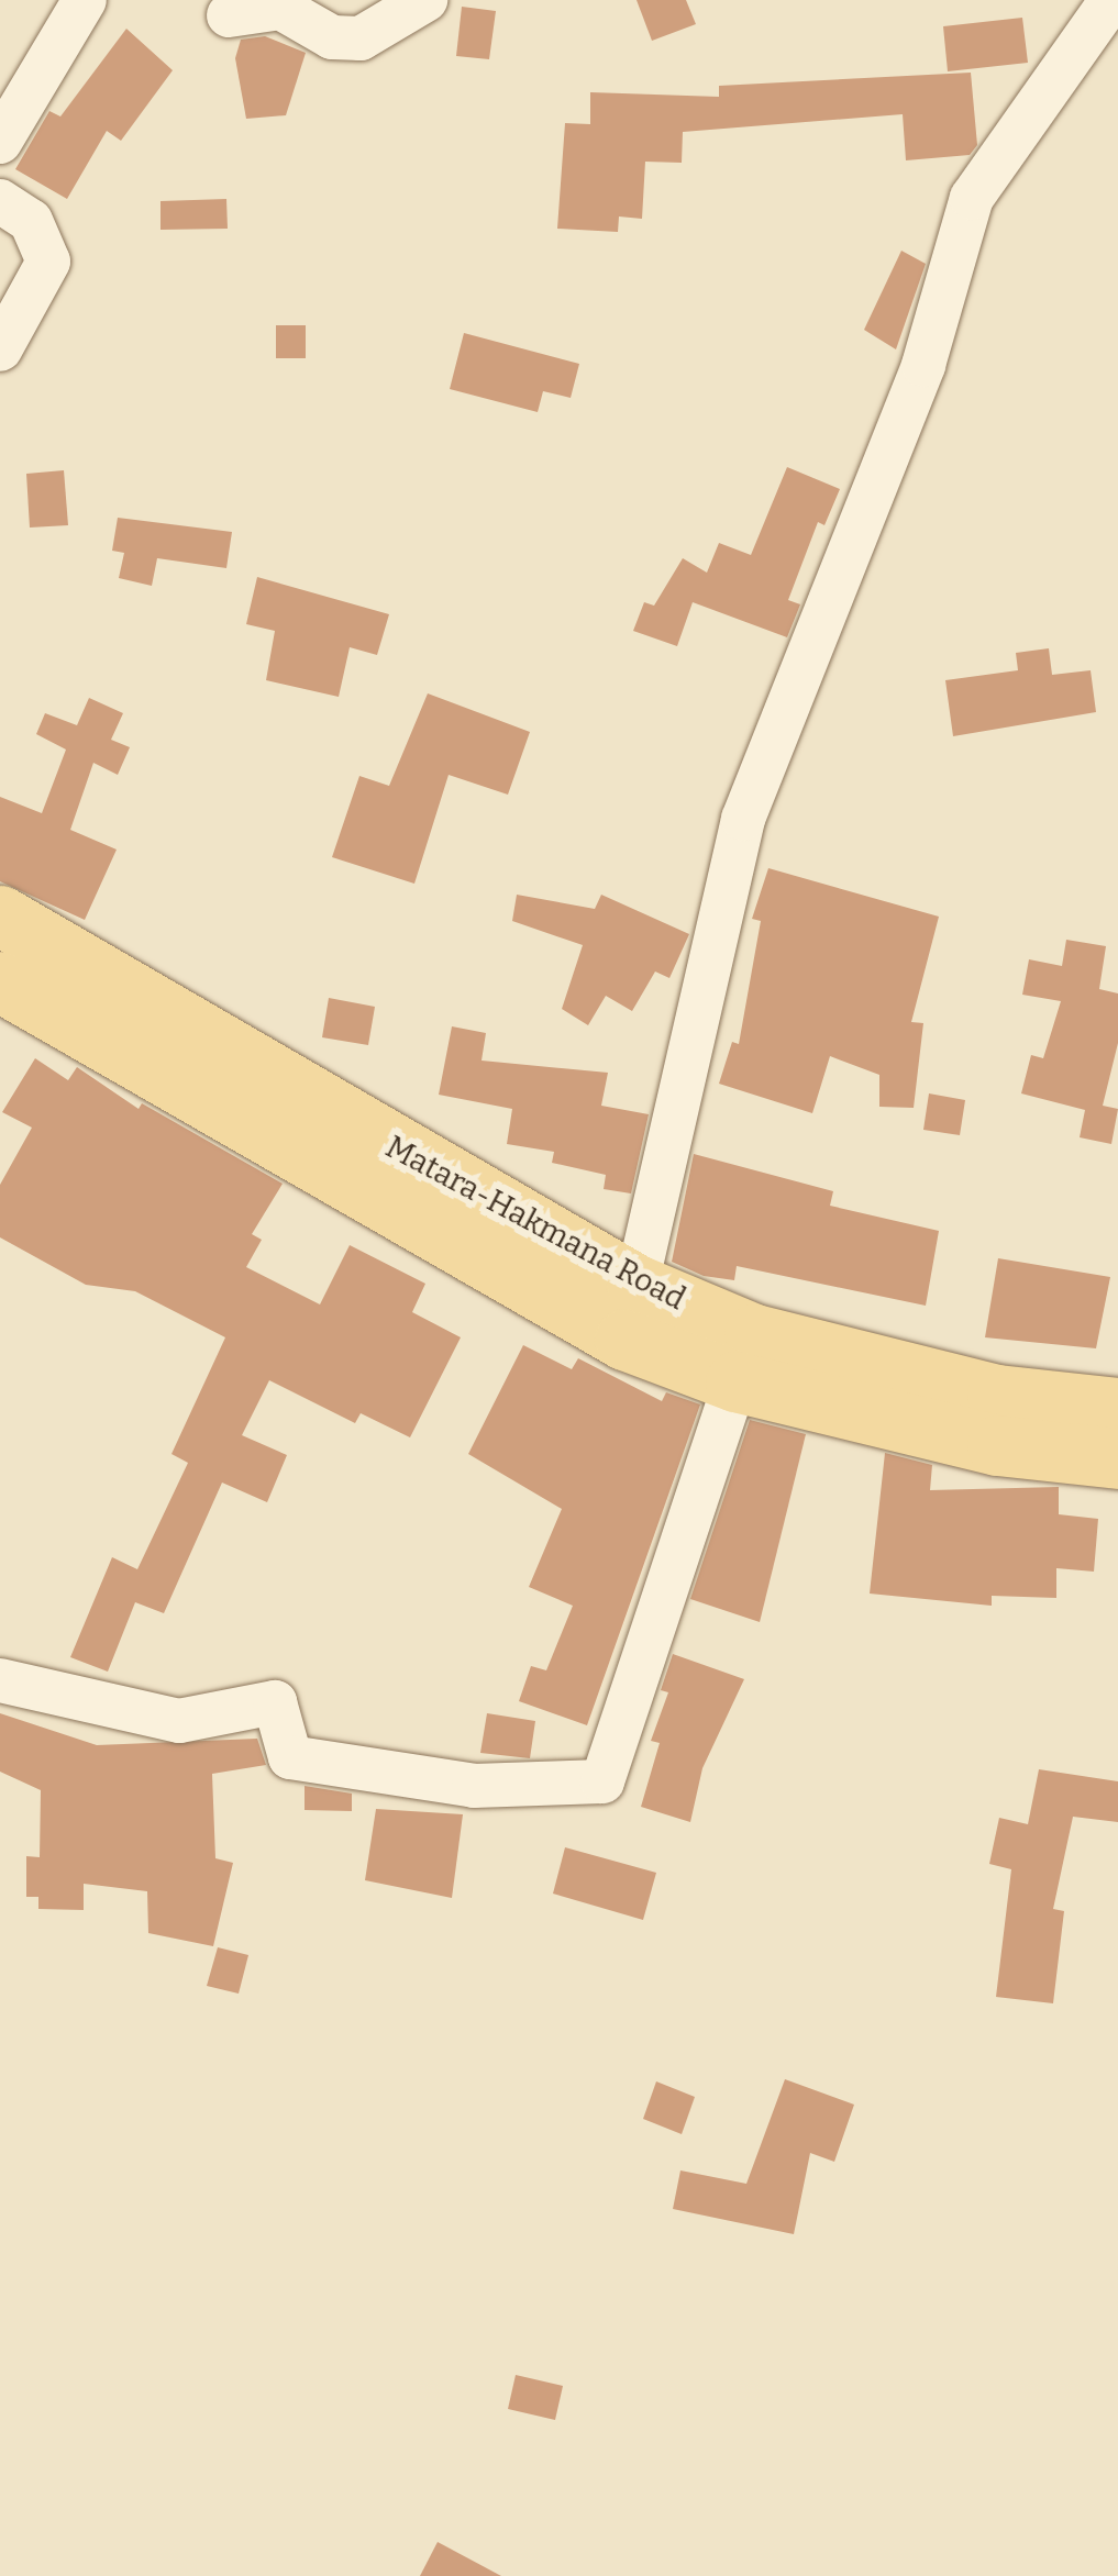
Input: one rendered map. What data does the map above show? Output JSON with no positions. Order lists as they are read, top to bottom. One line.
{"streets":{"main road":["Matara-Hakmana Road"]}}
